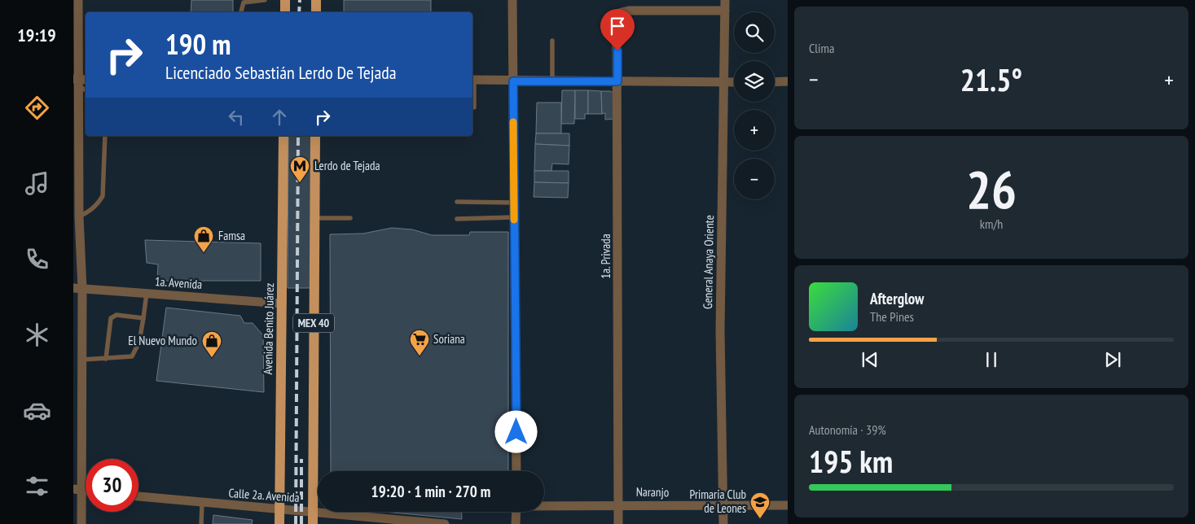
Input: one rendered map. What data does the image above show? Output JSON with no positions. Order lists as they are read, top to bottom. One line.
{"streets":{"main road":["MEX 40","Avenida Benito Juárez"],"street":["1a. Privada","General Anaya Oriente","1a. Avenida","Naranjo","Calle 2a. Avenida"]},"crossings":[["1a. Privada","General Anaya Oriente"],["1a. Privada","Naranjo"],["General Anaya Oriente","Naranjo"],["1a. Avenida","Avenida Benito Juárez"],["MEX 40","Calle 2a. Avenida"],["Avenida Benito Juárez","Calle 2a. Avenida"]],"places":{"metro station":["Lerdo de Tejada"],"shop":["Famsa","El Nuevo Mundo"],"supermarket":["Soriana"],"school or university":["Primaria Club de Leones"]},"page":{"tabs":"19:19","tile":["Clima",["26","km/h"],["Autonomía · 39%","195 km"]],"map_buttons":["+","−"],"turn":["190 m","Licenciado Sebastián Lerdo De Tejada"],"heat":["−","21.5°","+"],"song":["Afterglow","The Pines"],"limit":"30","trip":"19:20 · 1 min · 270 m"}}
